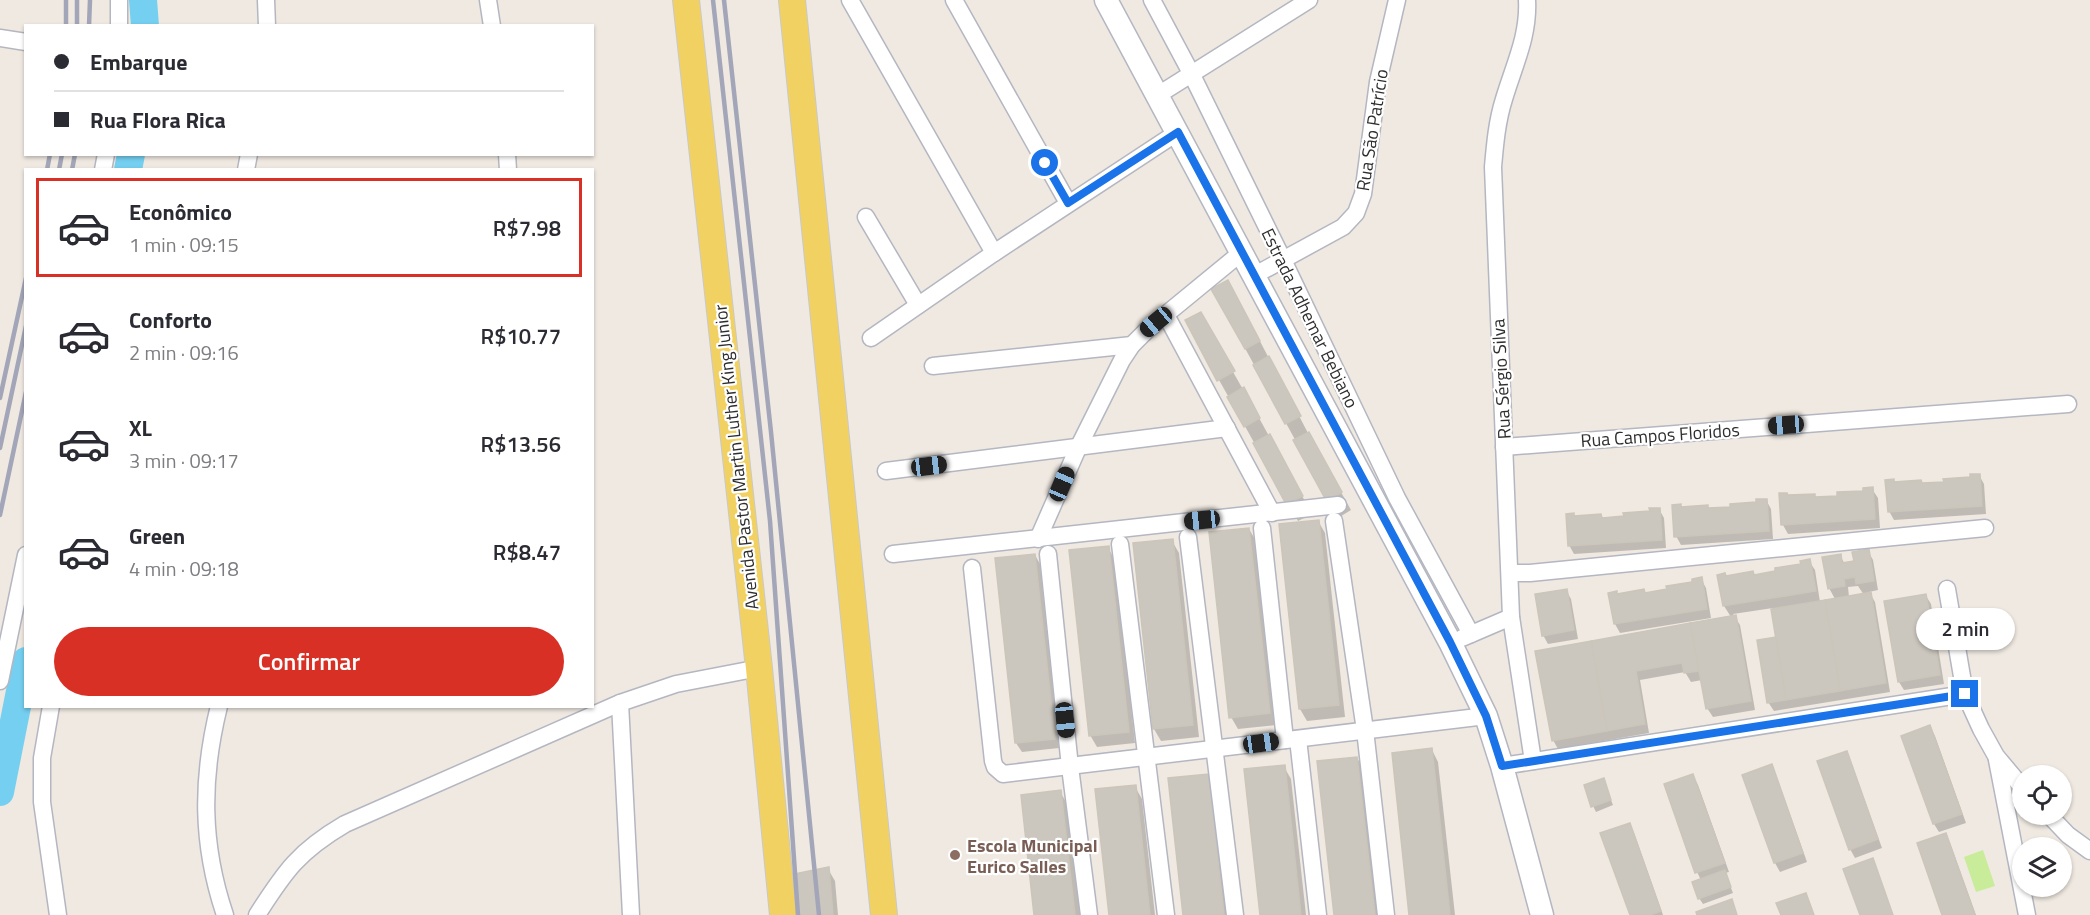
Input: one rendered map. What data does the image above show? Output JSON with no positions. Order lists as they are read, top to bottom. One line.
{"streets":{"main road":["Estrada Adhemar Bebiano","Avenida Pastor Martin Luther King Junior"],"street":["Rua São Patrício","Rua Sérgio Silva","Rua Campos Floridos"]},"crossings":[["Rua São Patrício","Estrada Adhemar Bebiano"],["Rua Sérgio Silva","Rua Campos Floridos"]],"places":["Escola Municipal Eurico Salles"],"page":{"banner":["Embarque","Rua Flora Rica"],"list":[{"name":"Econômico","note":"1 min · 09:15","value":"R$7.98"},{"name":"Conforto","note":"2 min · 09:16","value":"R$10.77"},{"name":"XL","note":"3 min · 09:17","value":"R$13.56"},{"name":"Green","note":"4 min · 09:18","value":"R$8.47"}],"bubble":"2 min","buttons":"Confirmar"}}
